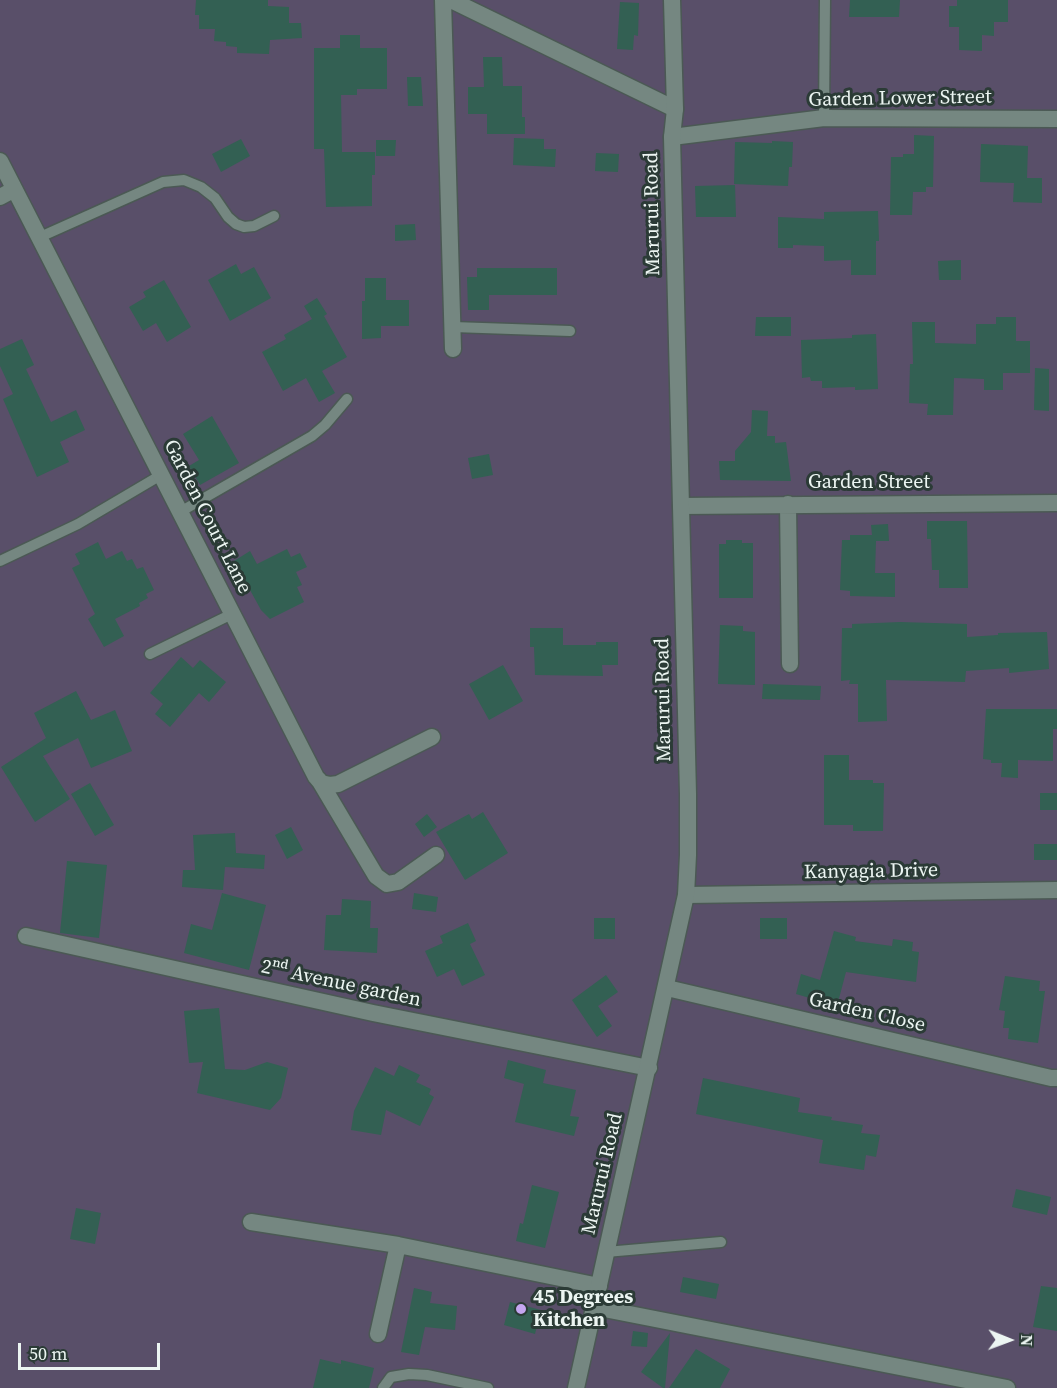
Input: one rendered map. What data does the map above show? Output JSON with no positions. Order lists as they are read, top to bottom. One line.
{"streets":{"street":["Garden Lower Street","Marurui Road","Garden Street","Garden Court Lane","Kanyagia Drive","2ⁿᵈ Avenue garden","Garden Close"]},"crossings":[["Garden Lower Street","Marurui Road"],["Marurui Road","Garden Street"],["Marurui Road","Kanyagia Drive"],["Marurui Road","2ⁿᵈ Avenue garden"],["Marurui Road","Garden Close"]],"places":["45 Degrees Kitchen"],"scale_bar":"50 m","north":"right"}
